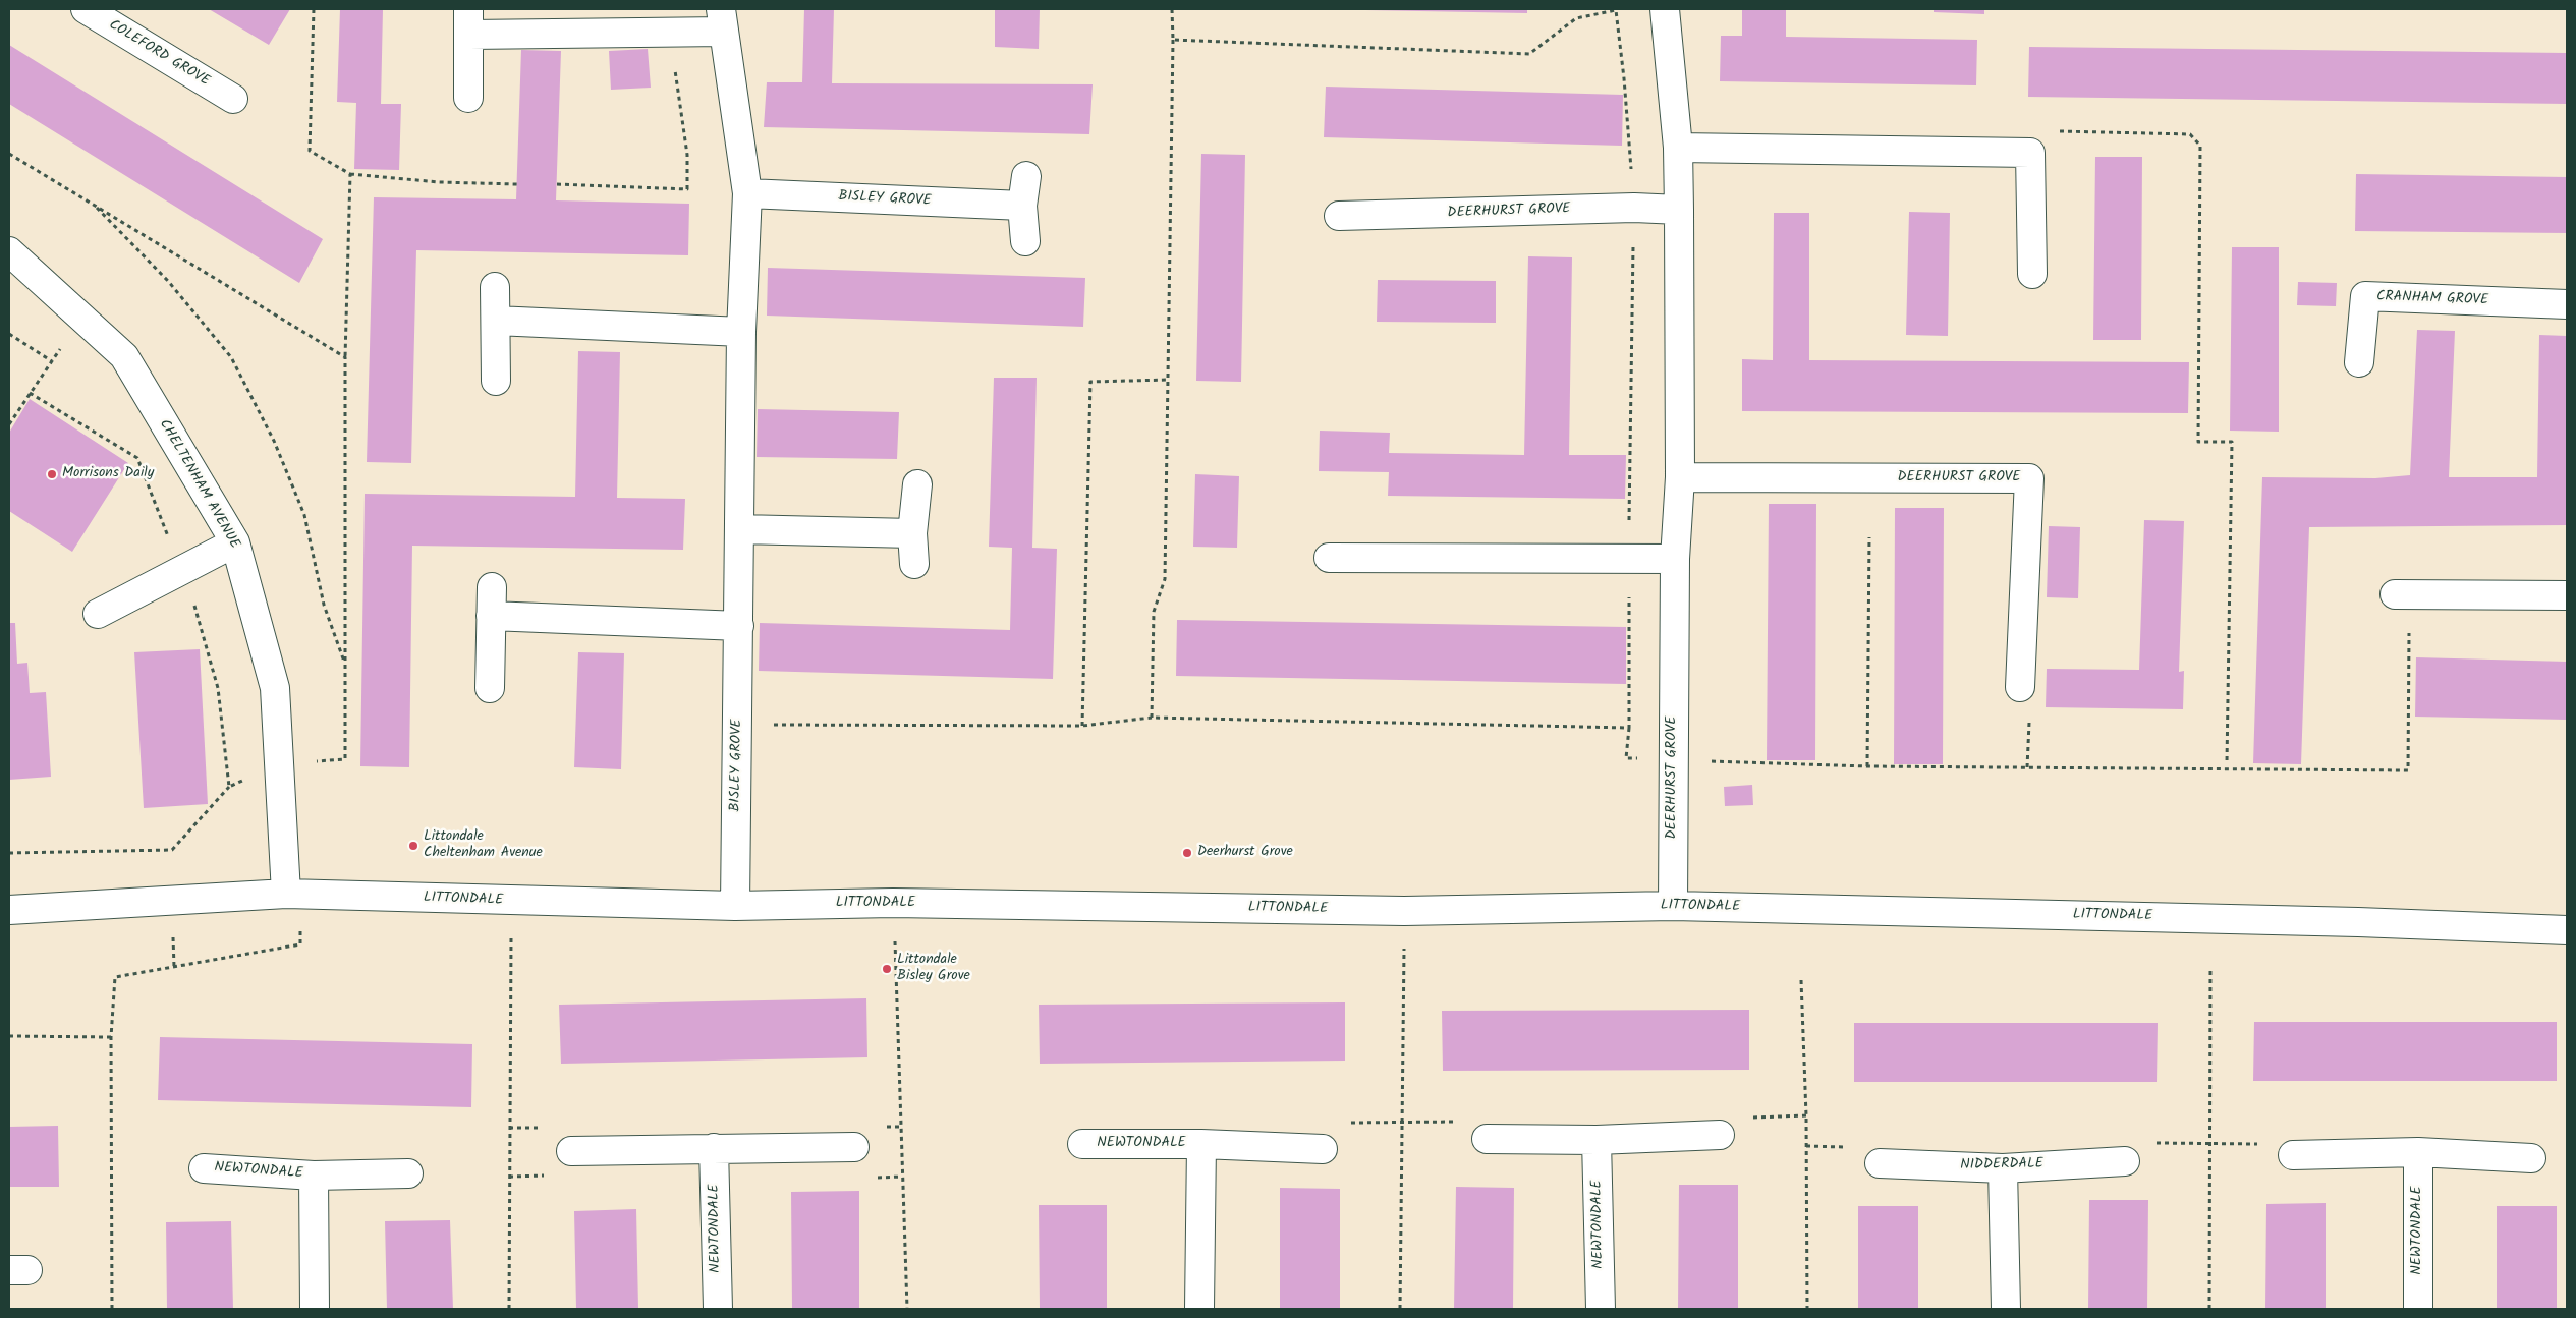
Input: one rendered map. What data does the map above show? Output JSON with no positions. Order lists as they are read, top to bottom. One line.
{"streets":{"street":["COLEFORD GROVE","BISLEY GROVE","DEERHURST GROVE","CRANHAM GROVE","CHELTENHAM AVENUE","LITTONDALE","NEWTONDALE","NIDDERDALE"]},"crossings":[["BISLEY GROVE","LITTONDALE"],["DEERHURST GROVE","LITTONDALE"],["CHELTENHAM AVENUE","LITTONDALE"]],"places":["Morrisons Daily","Littondale Cheltenham Avenue","Deerhurst Grove","Littondale Bisley Grove"]}
